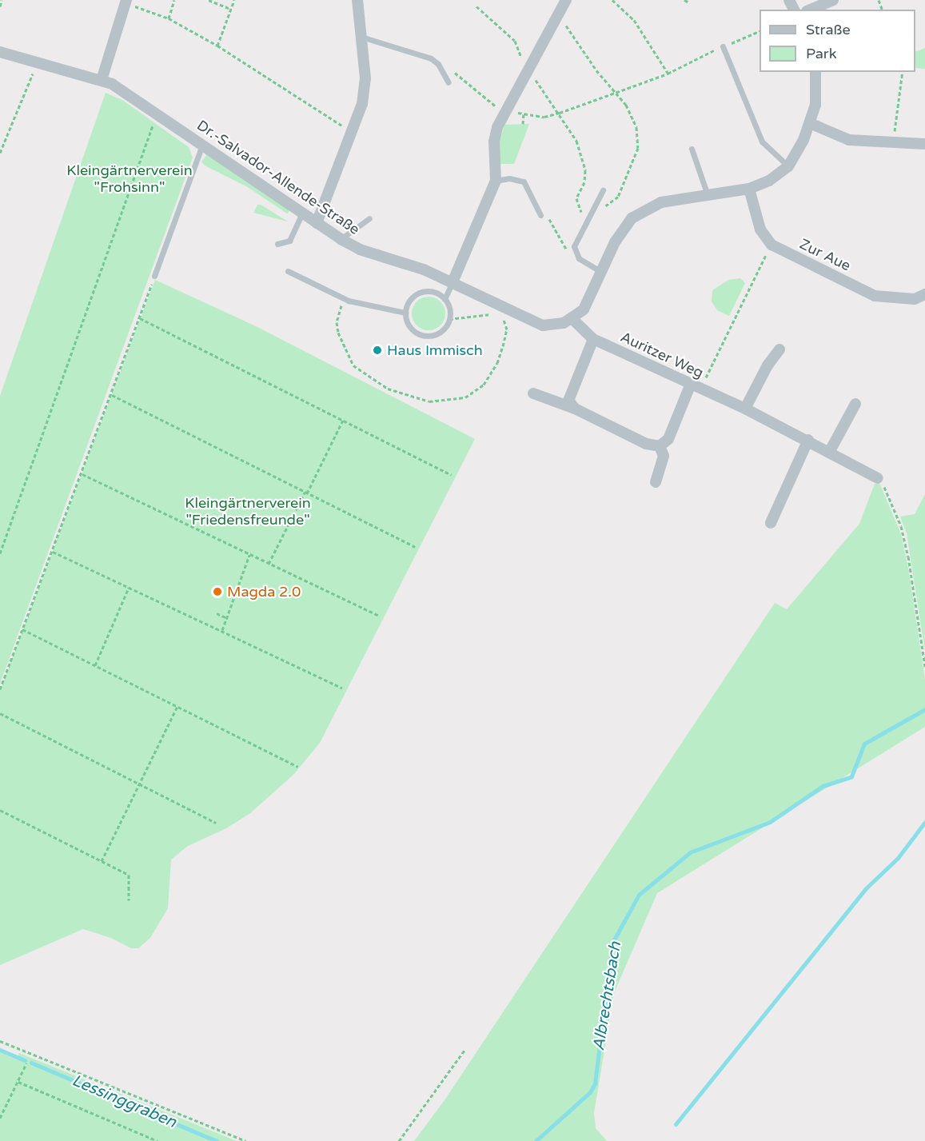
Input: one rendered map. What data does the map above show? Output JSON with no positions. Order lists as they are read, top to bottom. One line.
{"streets":{"street":["Dr.-Salvador-Allende-Straße","Zur Aue","Auritzer Weg"]},"crossings":[["Dr.-Salvador-Allende-Straße","Auritzer Weg"]],"water":["Albrechtsbach","Lessinggraben"],"parks":["Kleingärtnerverein \"Frohsinn\"","Kleingärtnerverein \"Friedensfreunde\""],"places":["Haus Immisch","Magda 2.0"],"legend":["Straße","Park"]}
